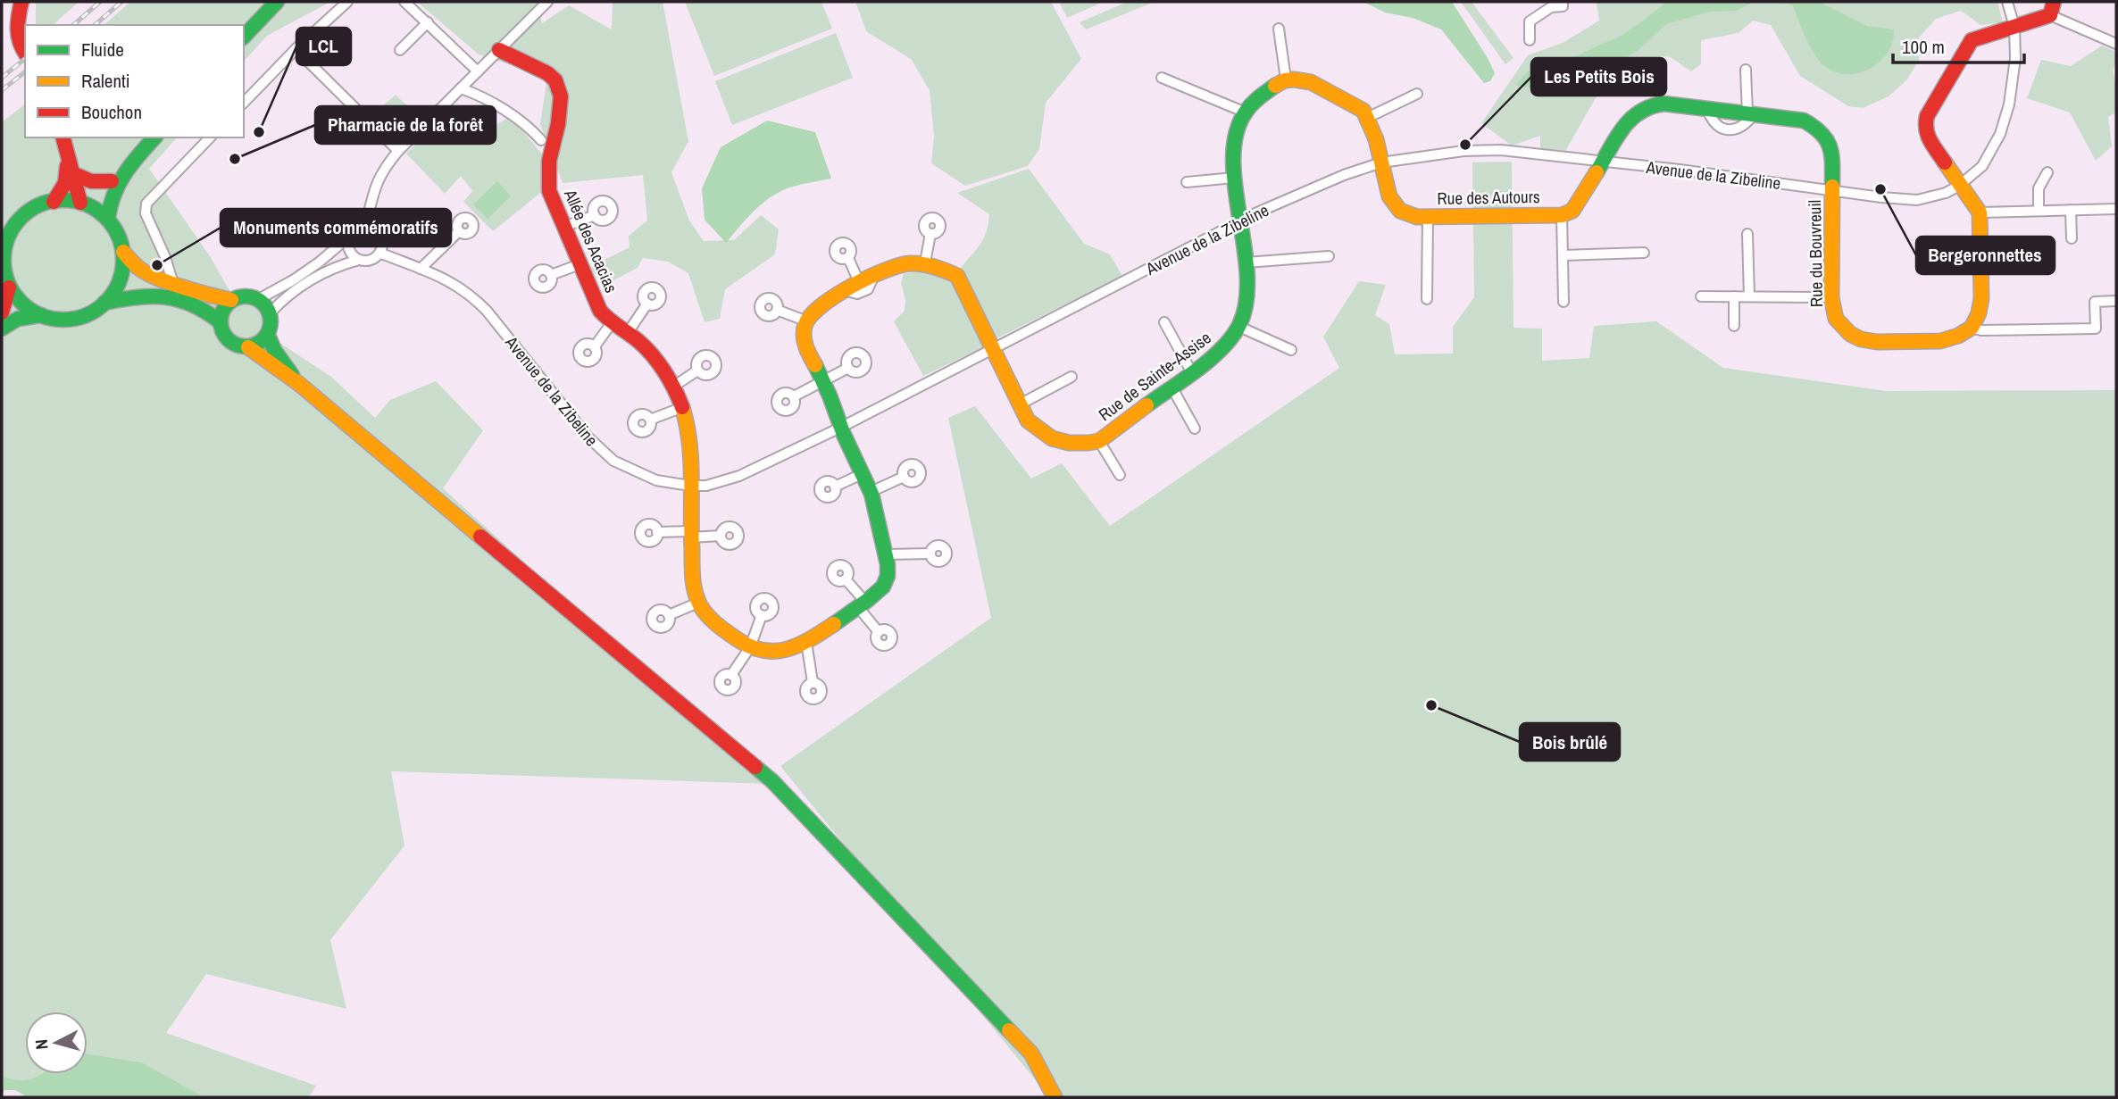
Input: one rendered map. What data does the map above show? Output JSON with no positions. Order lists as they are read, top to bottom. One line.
{"streets":{"street":["Avenue de la Zibeline","Rue des Autours","Allée des Acacias","Rue du Bouvreuil","Rue de Sainte-Assise"]},"crossings":[["Avenue de la Zibeline","Rue des Autours"],["Avenue de la Zibeline","Allée des Acacias"],["Avenue de la Zibeline","Rue du Bouvreuil"],["Avenue de la Zibeline","Rue de Sainte-Assise"],["Rue des Autours","Rue du Bouvreuil"]],"places":["LCL","Les Petits Bois","Pharmacie de la forêt","Bergeronnettes","Monuments commémoratifs","Bois brûlé"],"legend":["Fluide","Ralenti","Bouchon"],"scale_bar":"100 m","north":"left"}
